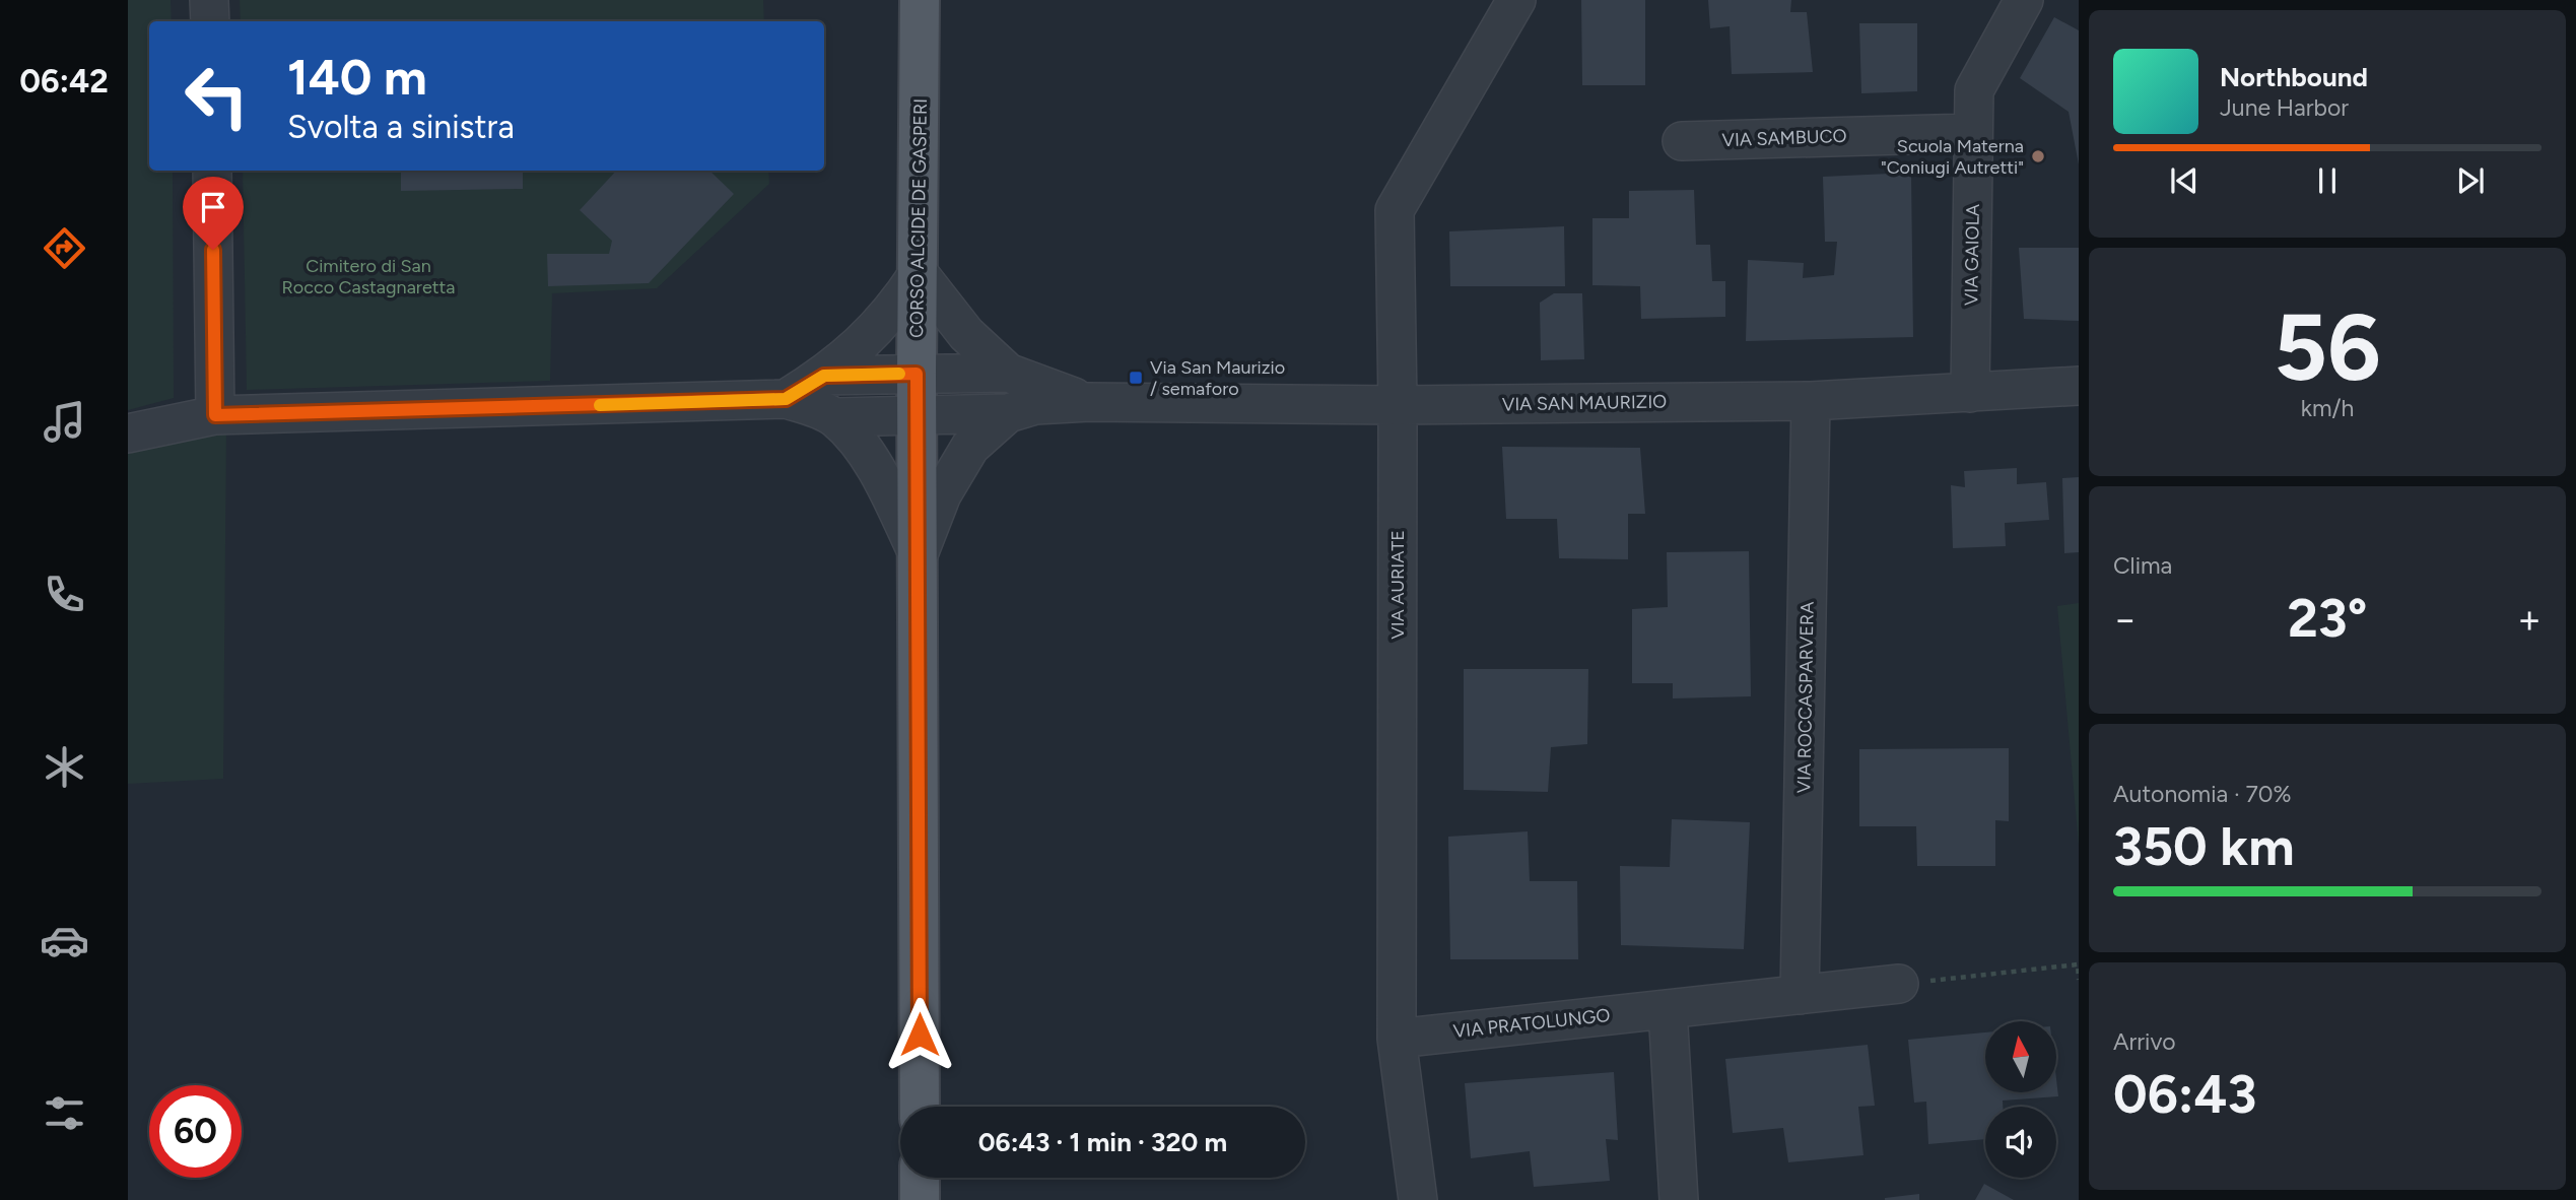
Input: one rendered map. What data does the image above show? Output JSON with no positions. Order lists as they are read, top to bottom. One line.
{"streets":{"main road":["CORSO ALCIDE DE GASPERI"],"street":["VIA SAMBUCO","VIA GAIOLA","VIA SAN MAURIZIO","VIA AURIATE","VIA ROCCASPARVERA","VIA PRATOLUNGO"]},"crossings":[["VIA SAMBUCO","VIA GAIOLA"],["CORSO ALCIDE DE GASPERI","VIA SAN MAURIZIO"],["VIA GAIOLA","VIA SAN MAURIZIO"],["VIA SAN MAURIZIO","VIA AURIATE"],["VIA SAN MAURIZIO","VIA ROCCASPARVERA"],["VIA AURIATE","VIA PRATOLUNGO"],["VIA ROCCASPARVERA","VIA PRATOLUNGO"]],"parks":["Cimitero di San Rocco Castagnaretta"],"places":{"other":["Scuola Materna \"Coniugi Autretti\""],"transit":["Via San Maurizio / semaforo"]},"north":"top","page":{"tabs":"06:42","turn":["140 m","Svolta a sinistra"],"song":["Northbound","June Harbor"],"tile":[["56","km/h"],"Clima",["Autonomia · 70%","350 km"],["Arrivo","06:43"]],"heat":["−","23°","+"],"limit":"60","trip":"06:43 · 1 min · 320 m"}}
